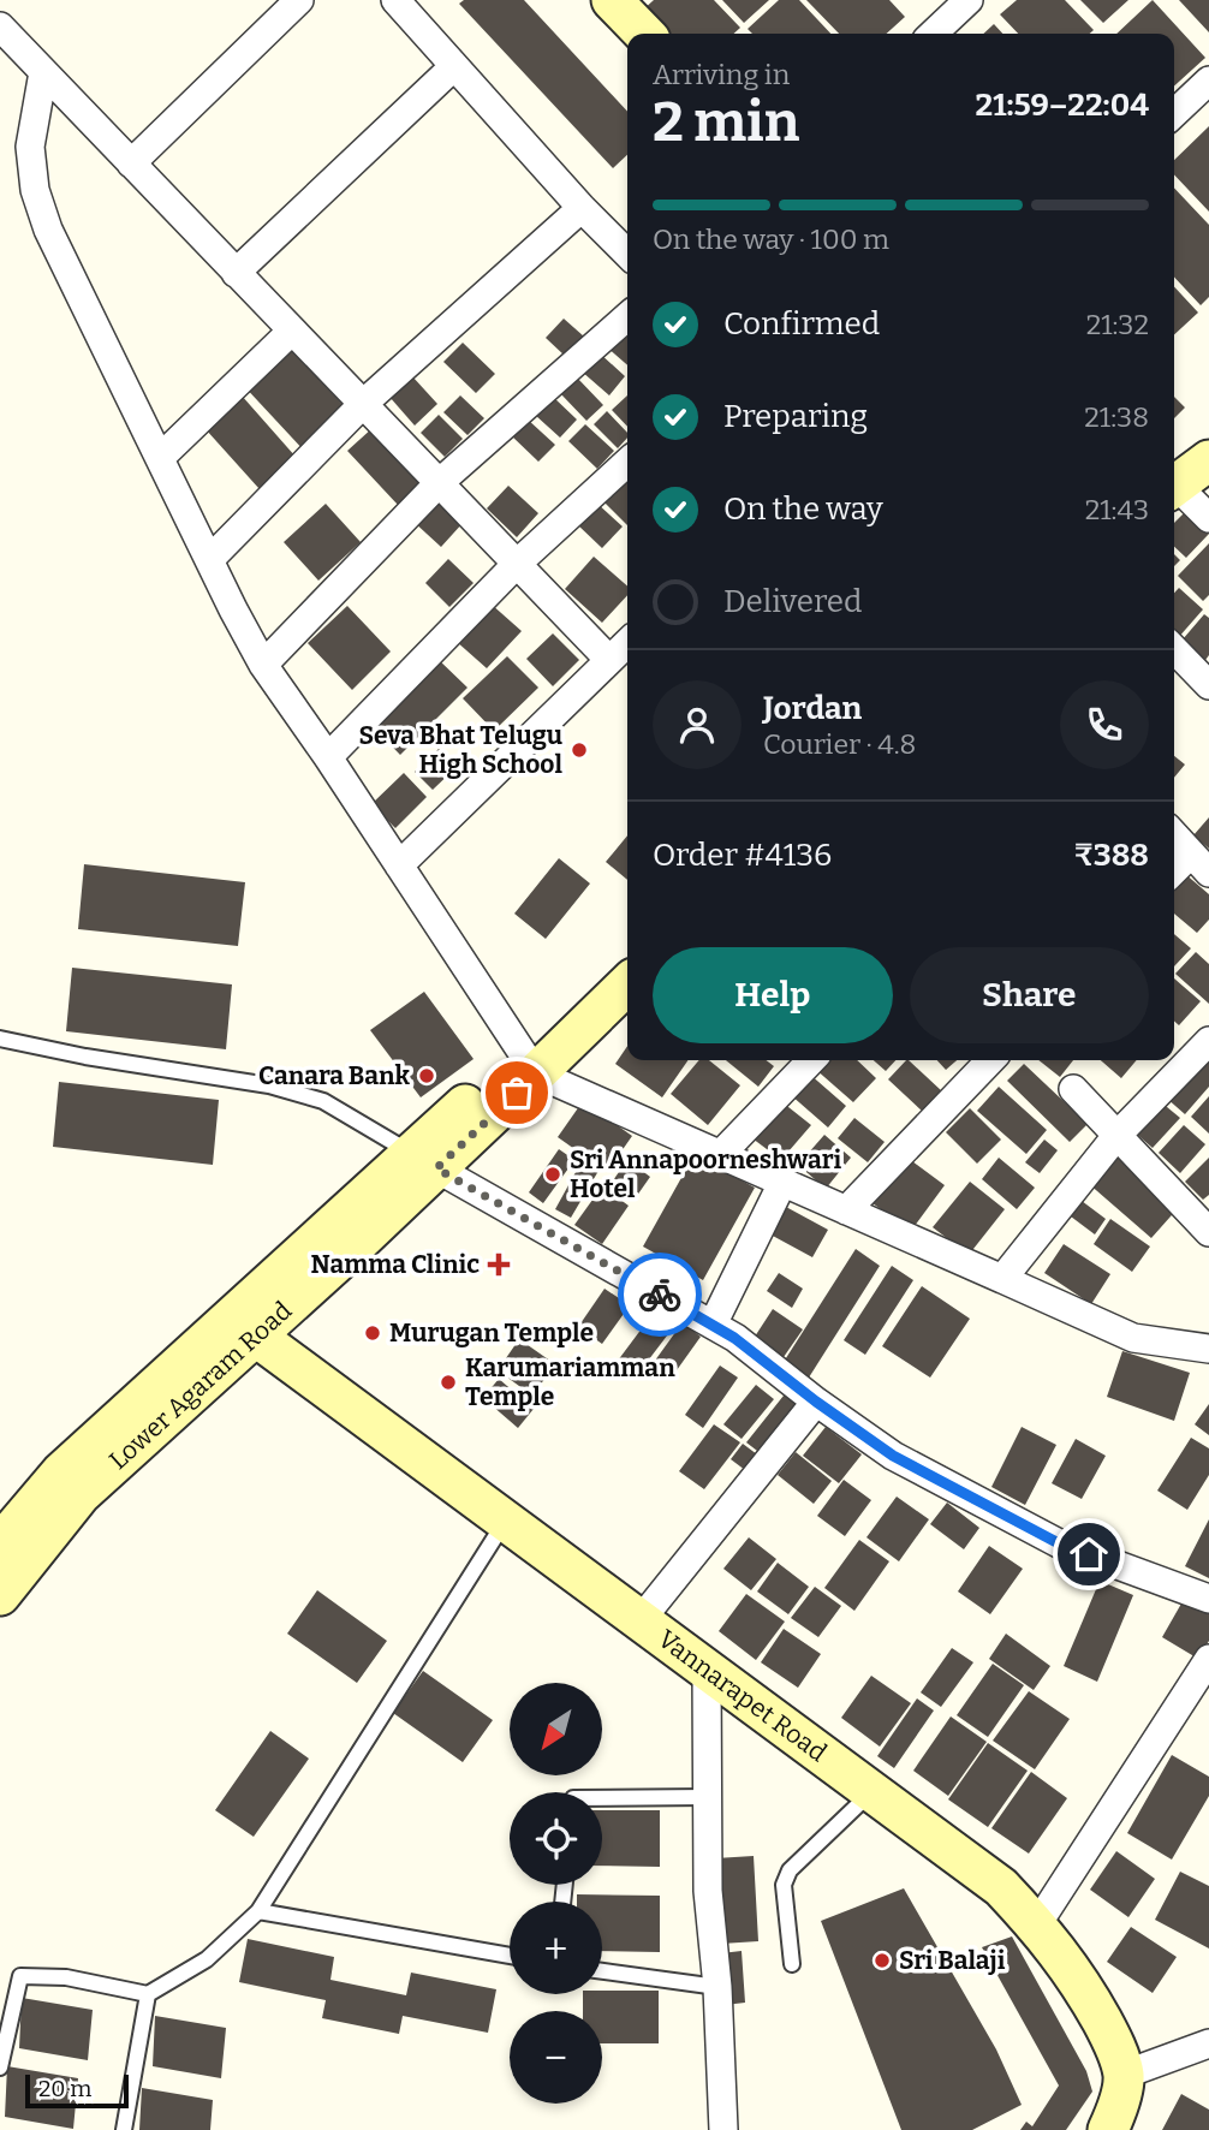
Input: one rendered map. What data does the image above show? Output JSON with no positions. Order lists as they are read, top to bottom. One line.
{"streets":{"main road":["Lower Agaram Road","Vannarapet Road"]},"crossings":[["Lower Agaram Road","Vannarapet Road"]],"places":{"other":["Seva Bhat Telugu High School","Canara Bank","Sri Annapoorneshwari Hotel","Murugan Temple","Karumariamman Temple","Sri Balaji"],"health":["Namma Clinic"]},"scale_bar":"20 m","north":"bottom left","page":{"heading":["2 min","Arriving in","21:59–22:04"],"panel":["Jordan","Courier · 4.8","Order #4136","₹388"],"bar":"On the way · 100 m","list":[["Confirmed","21:32"],["Preparing","21:38"],["On the way","21:43"],"Delivered"],"buttons":["Help","Share"],"map_buttons":["+","−"],"scale":"20 m"}}
